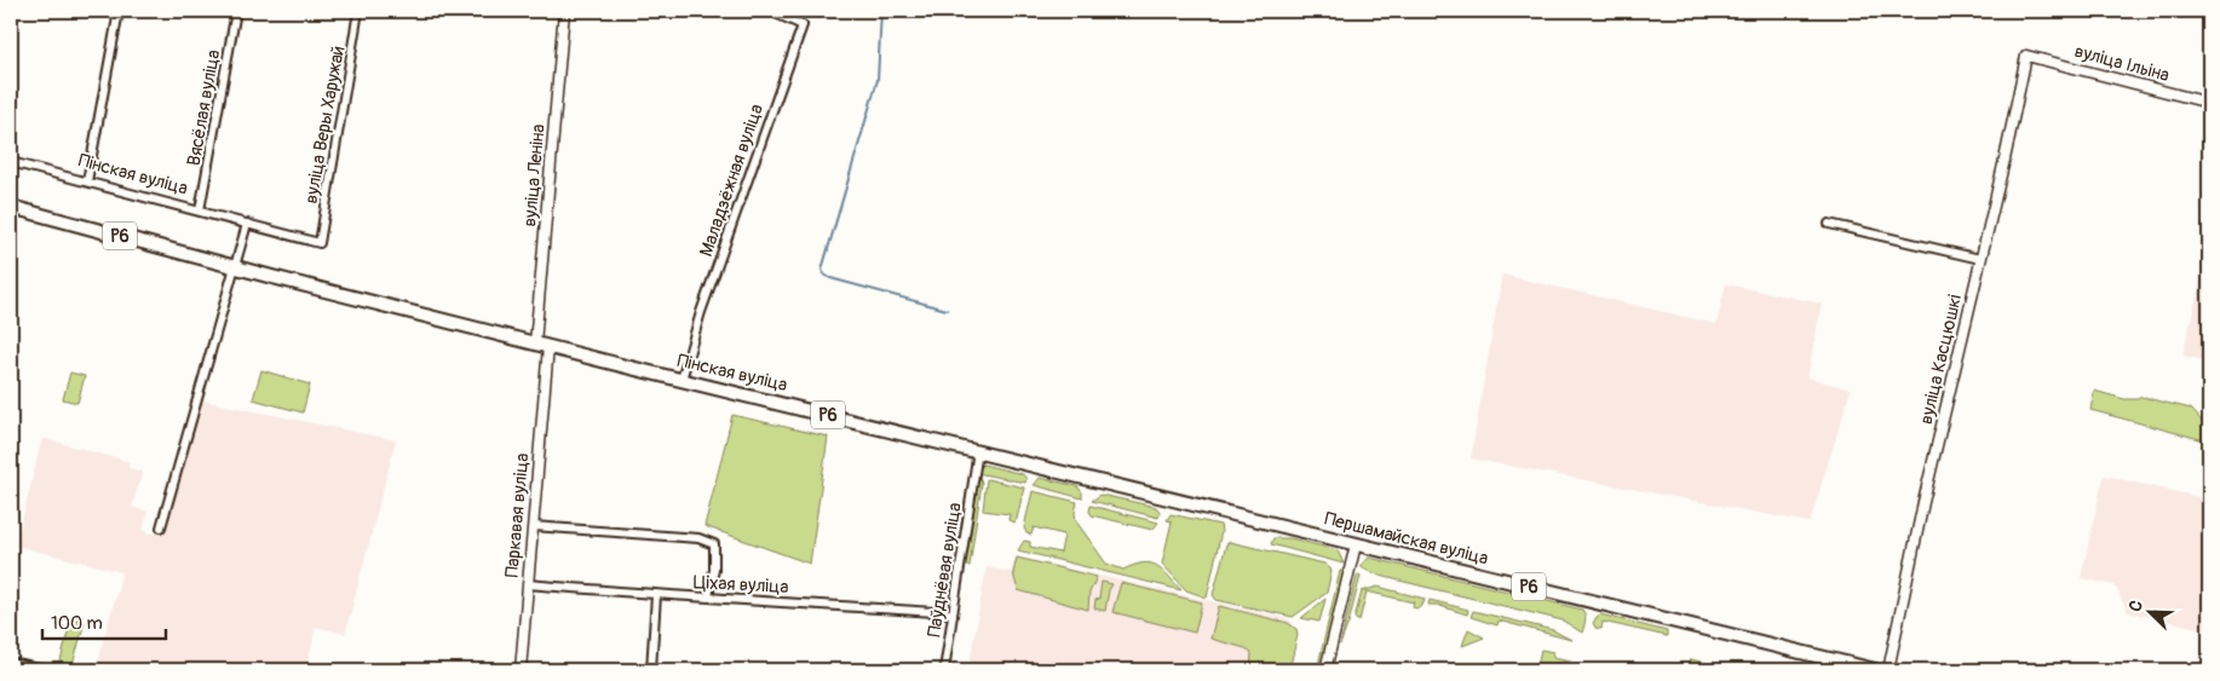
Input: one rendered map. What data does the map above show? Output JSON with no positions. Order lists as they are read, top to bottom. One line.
{"streets":{"main road":["Пінская вуліца","Р6","Першамайская вуліца"],"street":["вуліца Ільіна","Вясёлая вуліца","вуліца Веры Харужай","вуліца Леніна","Маладзёжная вуліца","вуліца Касцюшкі","Паркавая вуліца","Паўднёвая вуліца","Ціхая вуліца"]},"crossings":[["вуліца Ільіна","вуліца Касцюшкі"],["Вясёлая вуліца","Пінская вуліца"],["вуліца Веры Харужай","Пінская вуліца"],["Пінская вуліца","Маладзёжная вуліца"],["Пінская вуліца","Р6"],["Пінская вуліца","Паркавая вуліца"],["Пінская вуліца","Першамайская вуліца"],["Пінская вуліца","Паўднёвая вуліца"],["вуліца Леніна","Р6"],["Р6","Паркавая вуліца"],["Паркавая вуліца","Ціхая вуліца"],["Першамайская вуліца","Паўднёвая вуліца"],["Паўднёвая вуліца","Ціхая вуліца"]],"scale_bar":"100 m","north":"top left"}
